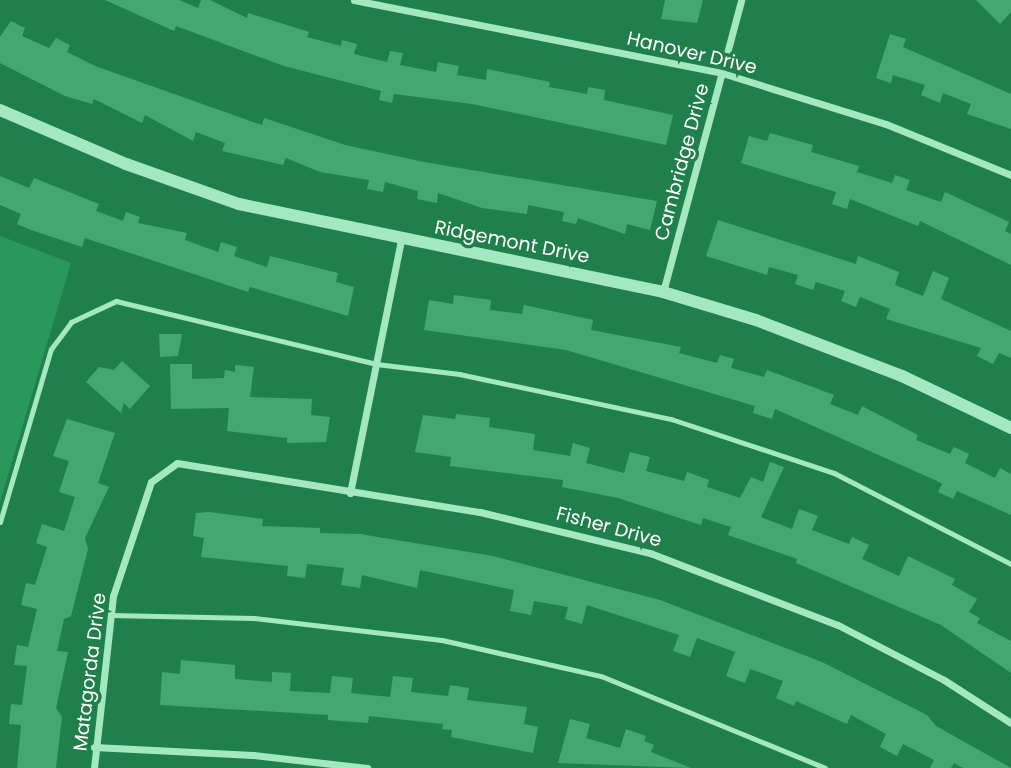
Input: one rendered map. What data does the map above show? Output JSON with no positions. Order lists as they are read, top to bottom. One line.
{"streets":{"street":["Hanover Drive","Cambridge Drive","Ridgemont Drive","Fisher Drive","Matagorda Drive"]},"crossings":[["Hanover Drive","Cambridge Drive"],["Cambridge Drive","Ridgemont Drive"],["Fisher Drive","Matagorda Drive"]]}
